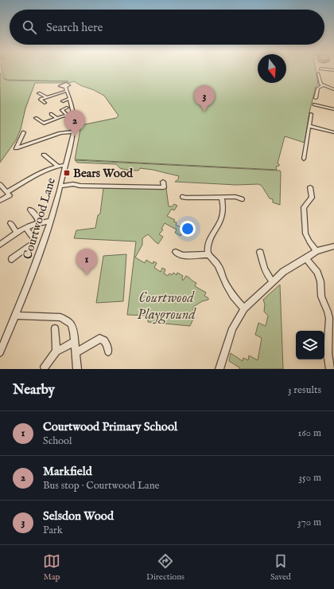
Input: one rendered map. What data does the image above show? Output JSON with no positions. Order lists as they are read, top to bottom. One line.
{"streets":{"street":["Courtwood Lane"]},"parks":["Courtwood Playground"],"places":{"transit":["Bears Wood"]},"north":"bottom","page":{"search":"Search here","pins":["3","2","1"],"heading":["Nearby","3 results"],"list":[{"mark":"1","name":"Courtwood Primary School","note":"School","value":"160 m"},{"mark":"2","name":"Markfield","note":"Bus stop · Courtwood Lane","value":"350 m"},{"mark":"3","name":"Selsdon Wood","note":"Park","value":"370 m"}],"nav":["Map","Directions","Saved"]}}
